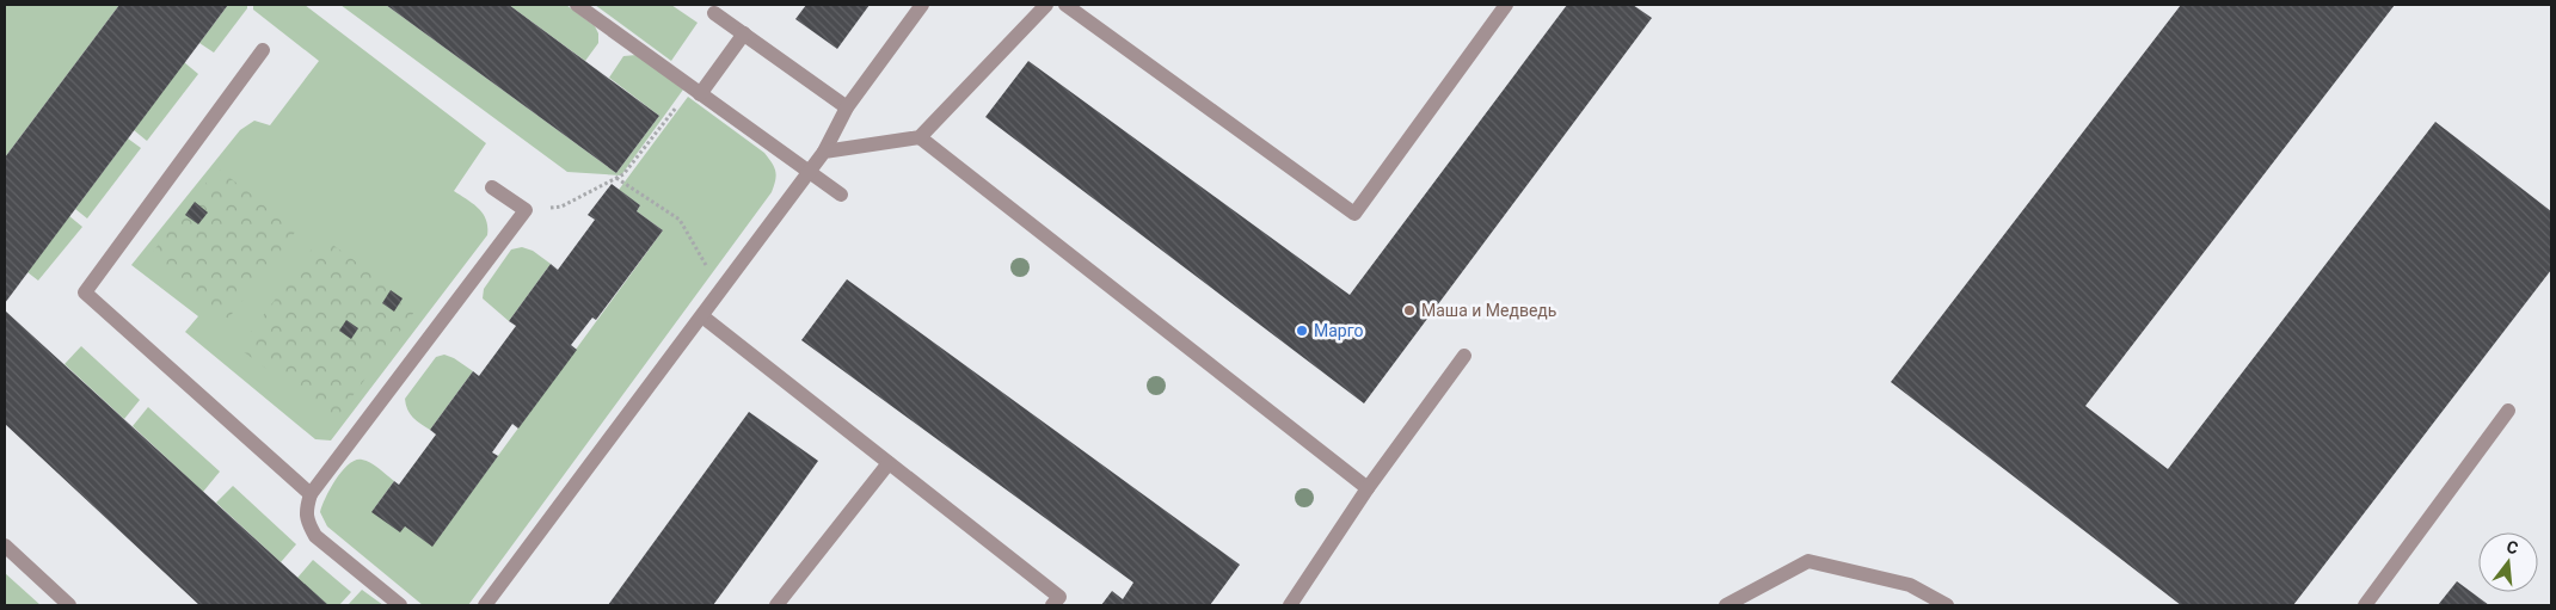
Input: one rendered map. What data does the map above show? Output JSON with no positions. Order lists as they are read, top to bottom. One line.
{"places":["Маша и Медведь","Марго"],"north":"top"}
